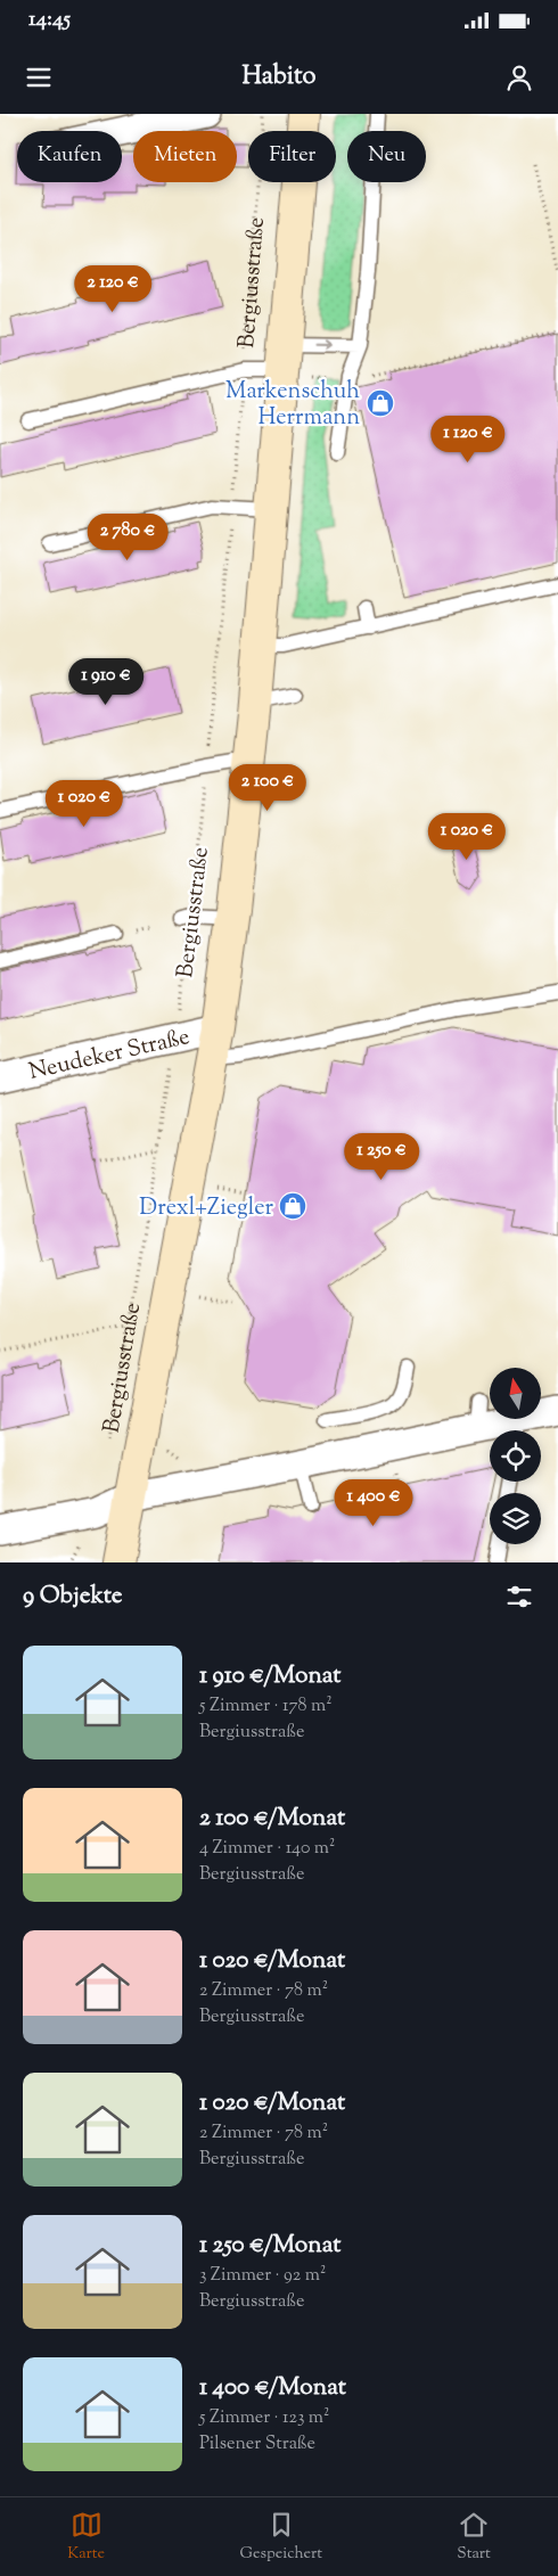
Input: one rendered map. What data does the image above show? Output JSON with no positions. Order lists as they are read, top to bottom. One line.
{"streets":{"street":["Bergiusstraße","Neudeker Straße"]},"crossings":[["Bergiusstraße","Neudeker Straße"]],"places":{"shop":["Markenschuh Herrmann","Drexl+Ziegler"]},"north":"top","page":{"status":"14:45","header":"Habito","chip":["Kaufen","Mieten","Filter","Neu"],"price":["2 120 €","1 120 €","2 780 €","1 910 €","2 100 €","1 020 €","1 020 €","1 250 €","1 400 €"],"heading":"9 Objekte","list":[{"name":"1 910 €/Monat","note":"5 Zimmer · 178 m² · Bergiusstraße"},{"name":"2 100 €/Monat","note":"4 Zimmer · 140 m² · Bergiusstraße"},{"name":"1 020 €/Monat","note":"2 Zimmer · 78 m² · Bergiusstraße"},{"name":"1 020 €/Monat","note":"2 Zimmer · 78 m² · Bergiusstraße"},{"name":"1 250 €/Monat","note":"3 Zimmer · 92 m² · Bergiusstraße"},{"name":"1 400 €/Monat","note":"5 Zimmer · 123 m² · Pilsener Straße"}],"tabs":["Karte","Gespeichert","Start"]}}
